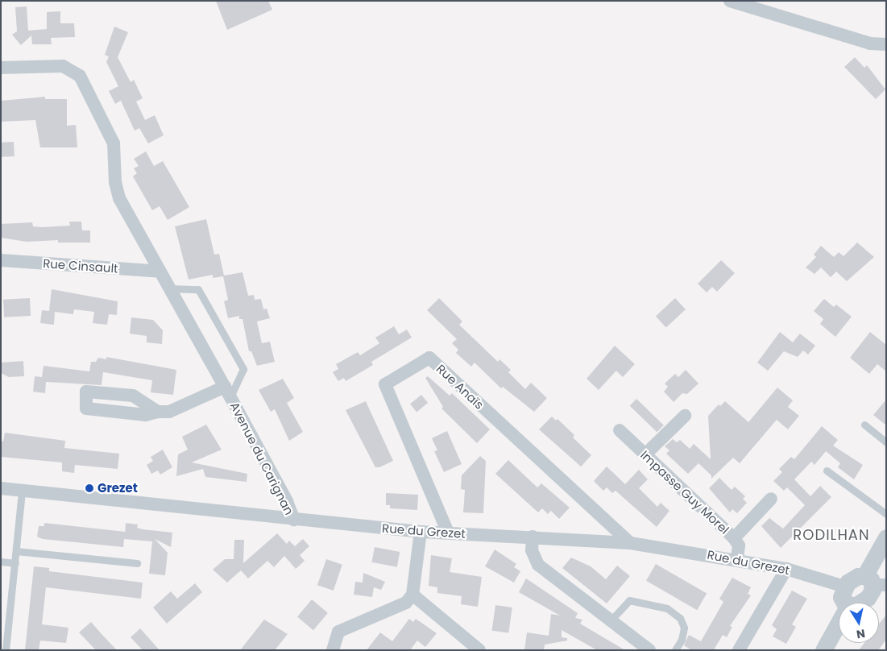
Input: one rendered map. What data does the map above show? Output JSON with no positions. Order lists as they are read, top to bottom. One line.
{"streets":{"street":["Rue Cinsault","Rue Anaïs","Avenue du Carignan","Impasse Guy Morel","Rue du Grezet"]},"crossings":[["Rue Cinsault","Avenue du Carignan"],["Rue Anaïs","Rue du Grezet"],["Avenue du Carignan","Rue du Grezet"],["Impasse Guy Morel","Rue du Grezet"]],"districts":["RODILHAN"],"places":["Grezet"],"north":"bottom"}
